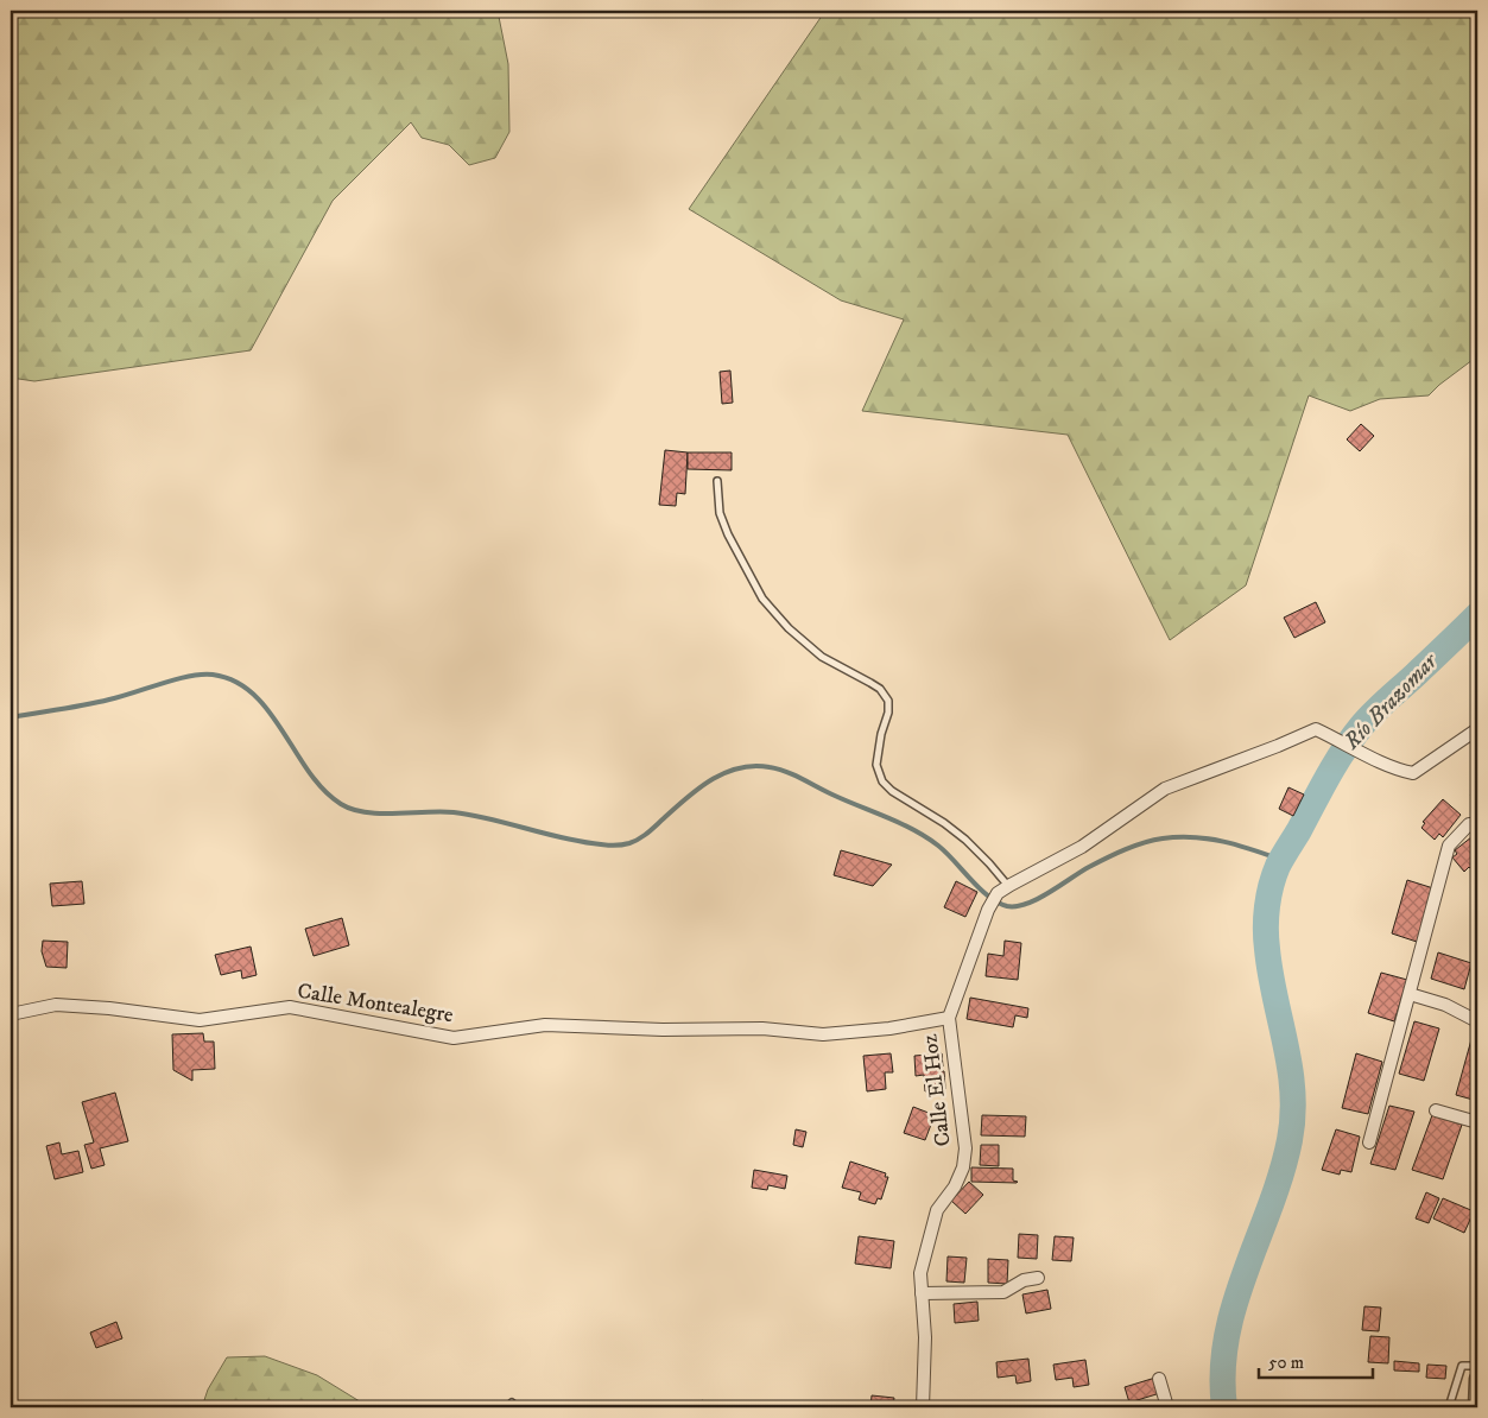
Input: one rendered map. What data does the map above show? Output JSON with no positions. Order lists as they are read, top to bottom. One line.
{"streets":{"street":["Calle Montealegre","Calle El Hoz"]},"crossings":[["Calle Montealegre","Calle El Hoz"]],"water":["Río Brazomar"],"scale_bar":"50 m"}
